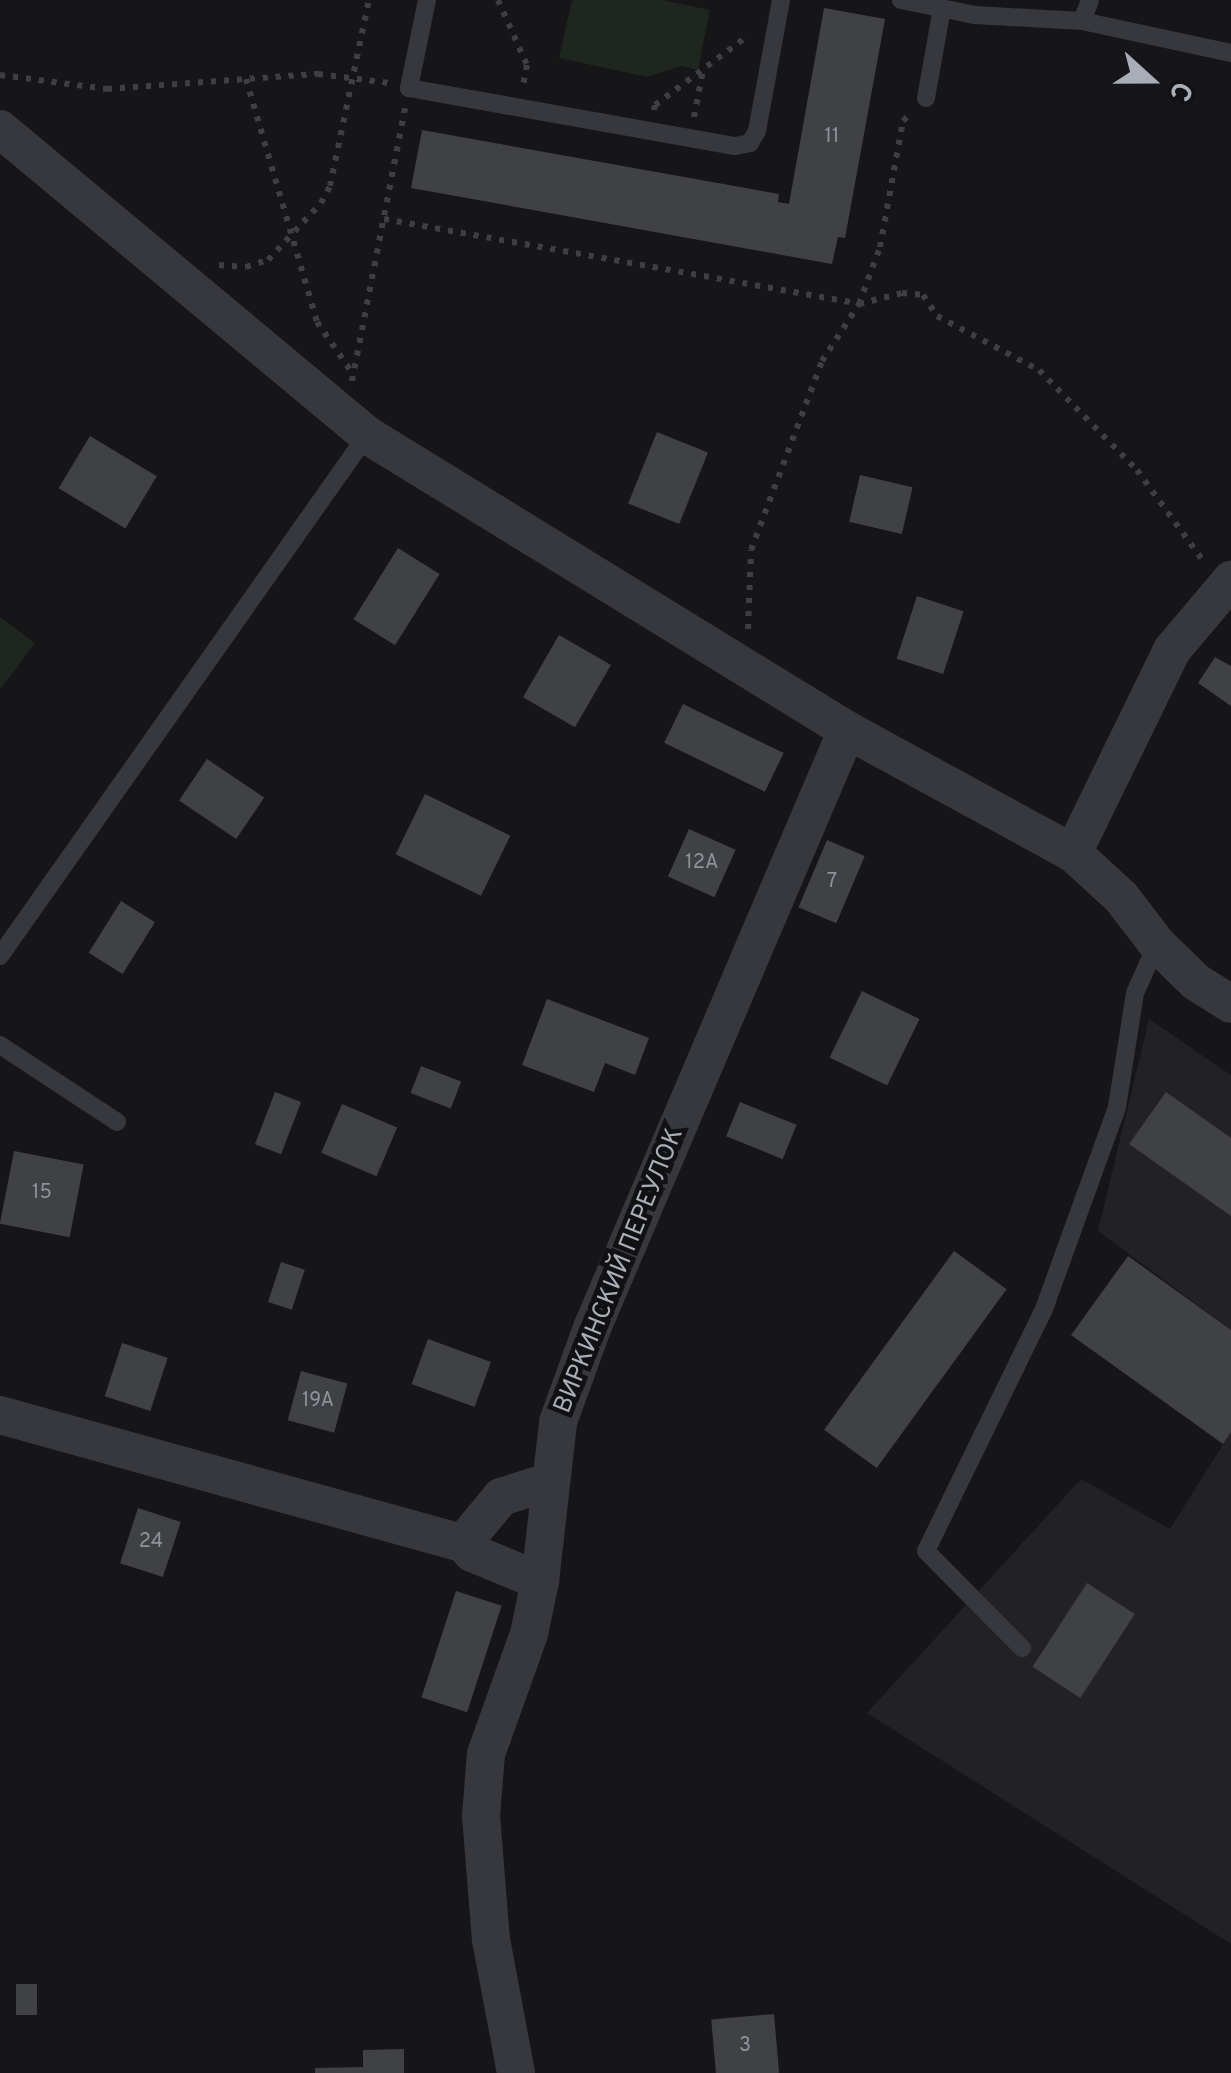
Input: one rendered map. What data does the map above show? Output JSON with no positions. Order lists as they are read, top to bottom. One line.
{"streets":{"street":["ВИРКИНСКИЙ ПЕРЕУЛОК"]},"house_numbers":["11","12А","7","15","19А","24","3"],"north":"right"}
